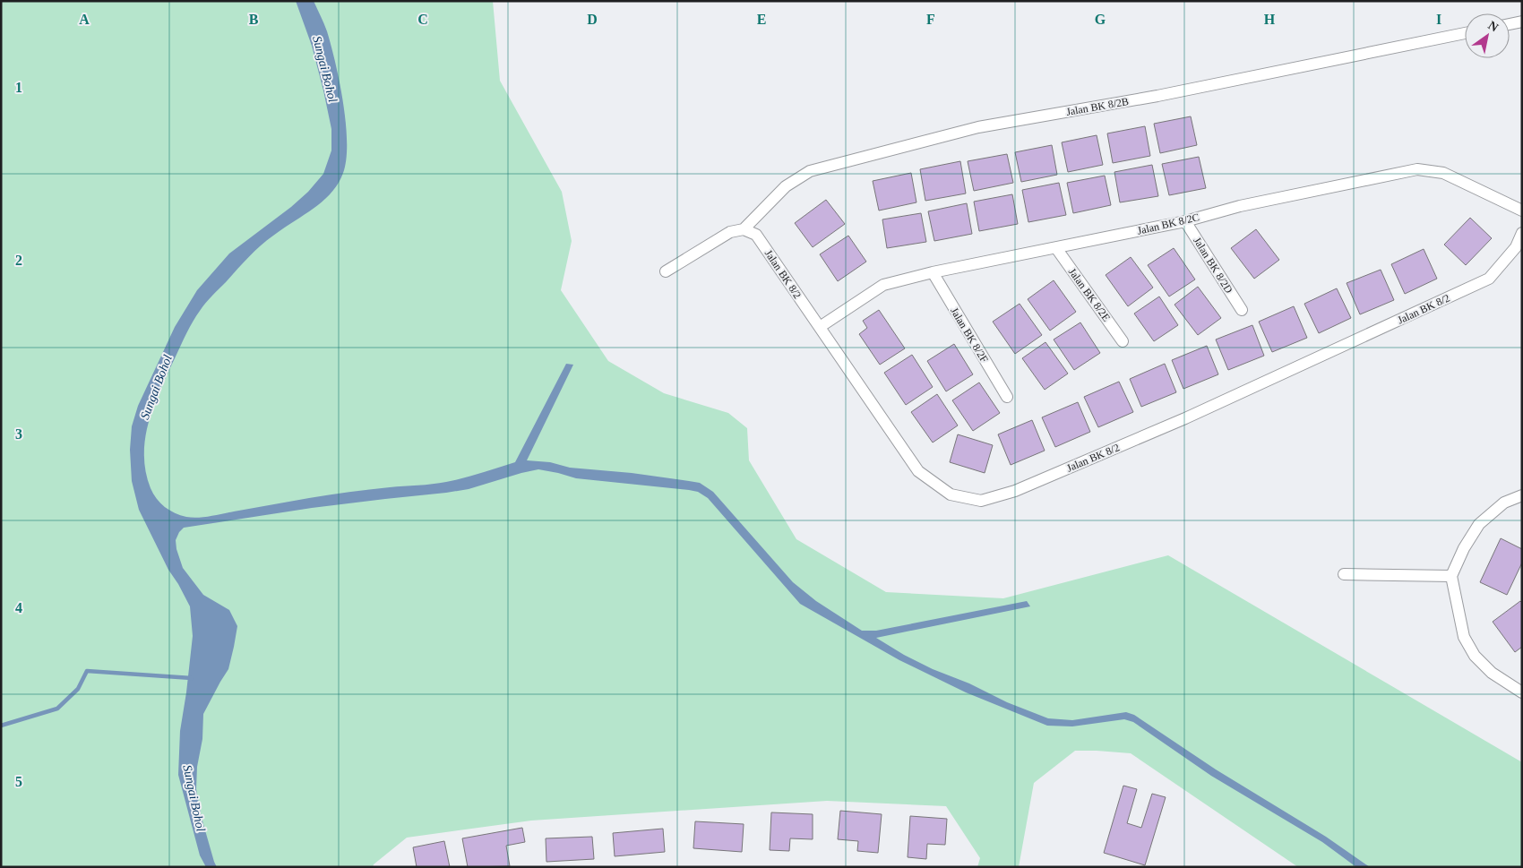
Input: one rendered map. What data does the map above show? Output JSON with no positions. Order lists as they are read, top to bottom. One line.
{"streets":{"street":["Jalan BK 8/2B","Jalan BK 8/2C","Jalan BK 8/2D","Jalan BK 8/2","Jalan BK 8/2E","Jalan BK 8/2F"]},"crossings":[["Jalan BK 8/2B","Jalan BK 8/2"],["Jalan BK 8/2C","Jalan BK 8/2D"],["Jalan BK 8/2C","Jalan BK 8/2"],["Jalan BK 8/2C","Jalan BK 8/2E"],["Jalan BK 8/2C","Jalan BK 8/2F"]],"water":["Sungai Bohol"],"north":"top right","grid":{"columns":["A","B","C","D","E","F","G","H","I"],"rows":["1","2","3","4","5"]}}
